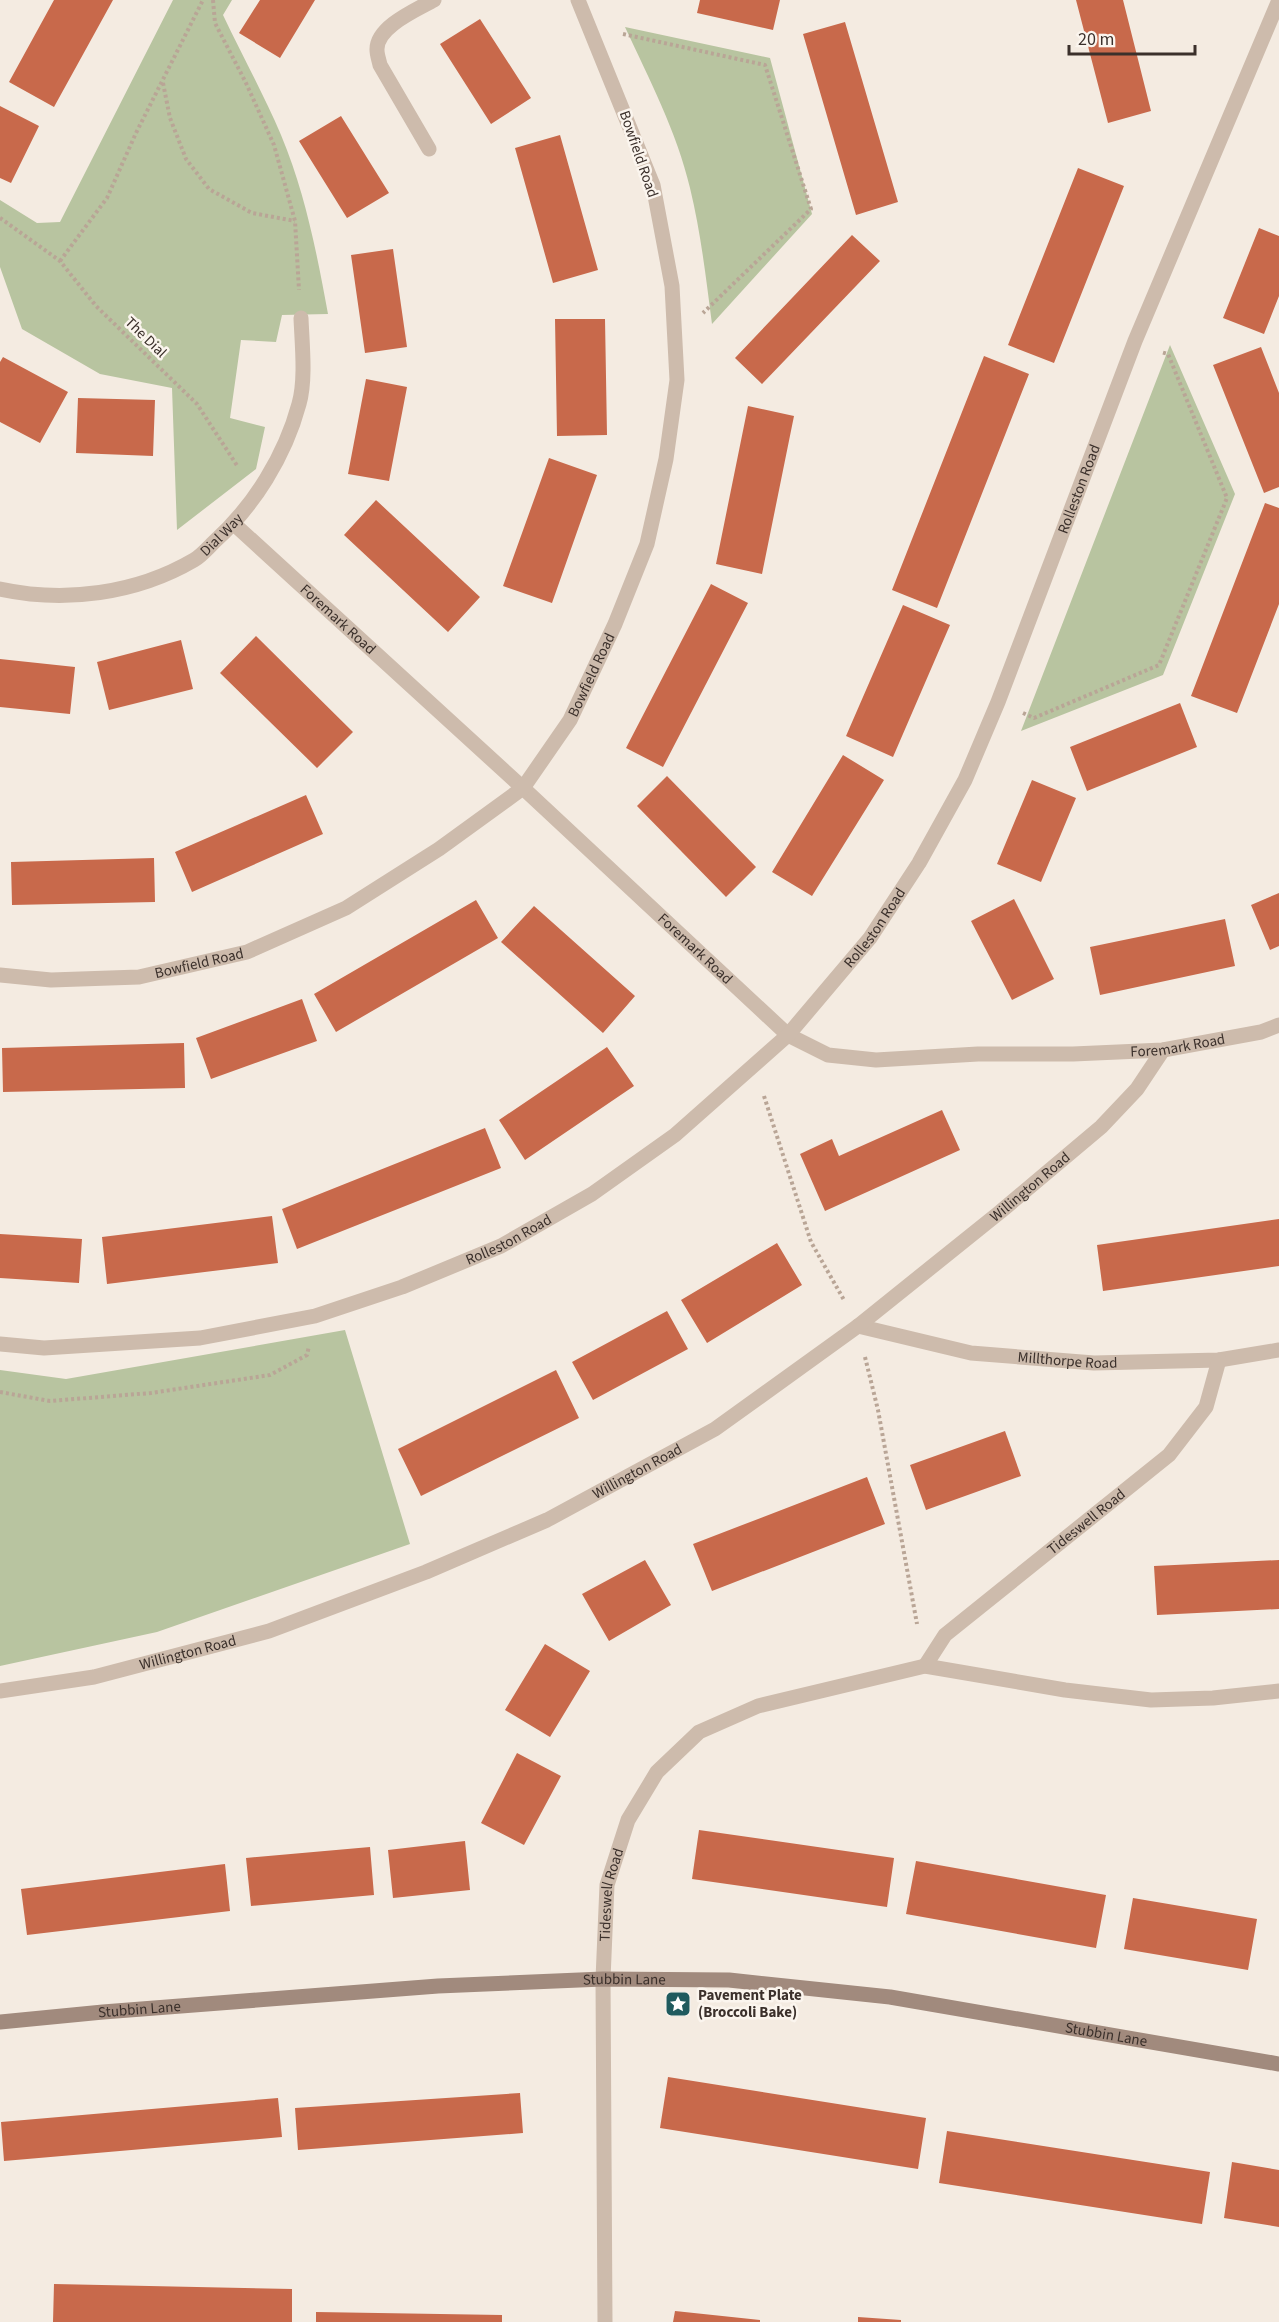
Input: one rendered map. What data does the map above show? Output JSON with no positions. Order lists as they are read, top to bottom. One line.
{"streets":{"main road":["Stubbin Lane"],"street":["Bowfield Road","Rolleston Road","Dial Way","Foremark Road","Willington Road","Millthorpe Road","Tideswell Road"],"path":["The Dial"]},"crossings":[["Bowfield Road","Foremark Road"],["The Dial","Dial Way"],["Rolleston Road","Foremark Road"],["Dial Way","Foremark Road"],["Foremark Road","Willington Road"],["Willington Road","Millthorpe Road"],["Millthorpe Road","Tideswell Road"],["Tideswell Road","Stubbin Lane"]],"places":{"place":["Pavement Plate (Broccoli Bake)"]},"scale_bar":"20 m"}
